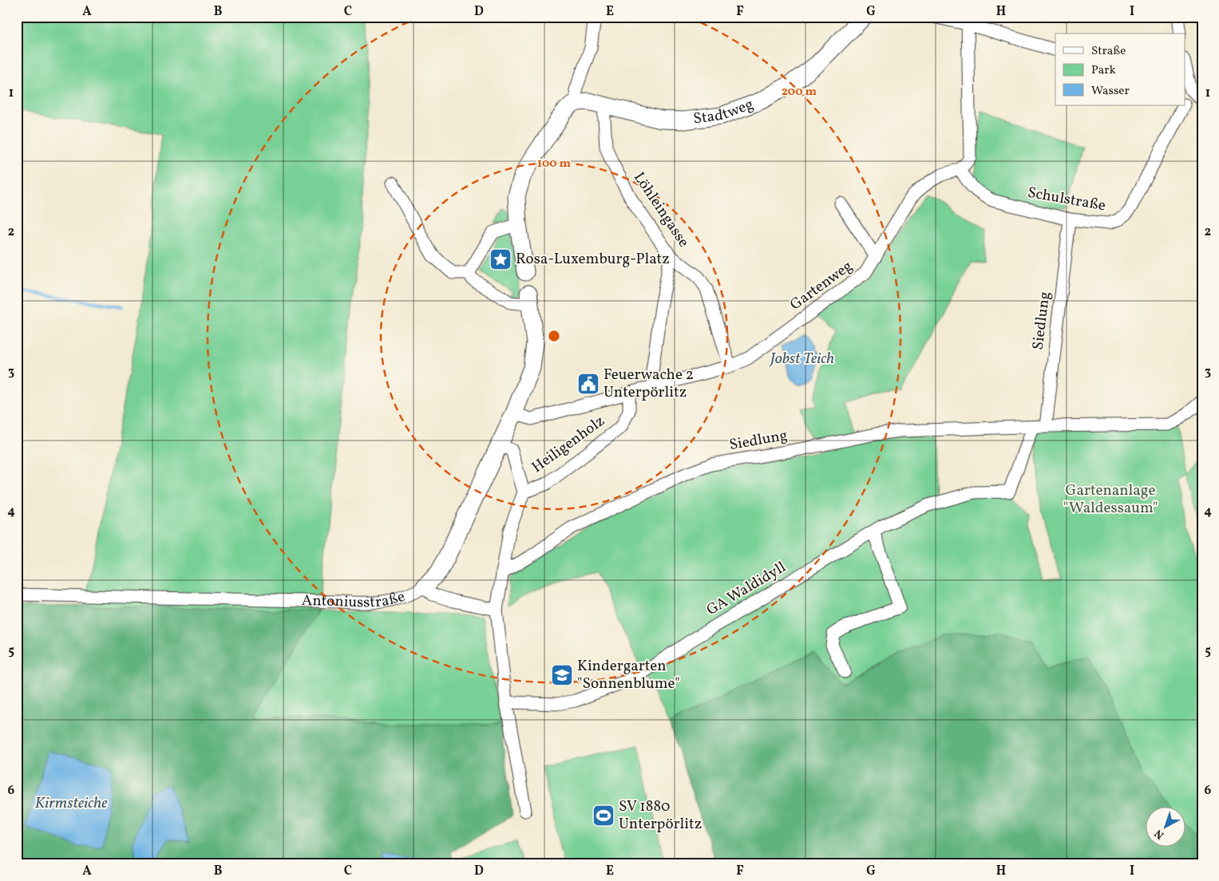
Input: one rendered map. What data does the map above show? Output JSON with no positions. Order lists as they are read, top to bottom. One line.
{"streets":{"street":["Stadtweg","Schulstraße","Löhleingasse","Gartenweg","Siedlung","Heiligenholz","GA Waldidyll","Antoniusstraße"]},"crossings":[["Stadtweg","Löhleingasse"],["Schulstraße","Gartenweg"],["Schulstraße","Siedlung"],["Löhleingasse","Gartenweg"],["Gartenweg","Heiligenholz"],["Gartenweg","Antoniusstraße"],["Siedlung","Heiligenholz"],["Siedlung","GA Waldidyll"],["Heiligenholz","GA Waldidyll"],["Heiligenholz","Antoniusstraße"]],"water":["Jobst Teich","Kirmsteiche"],"parks":["Gartenanlage \"Waldessaum\""],"places":{"place":["Rosa-Luxemburg-Platz"],"public building":["Feuerwache 2 Unterpörlitz"],"school or university":["Kindergarten \"Sonnenblume\""],"sports":["SV 1880 Unterpörlitz"]},"legend":["Straße","Park","Wasser"],"north":"bottom left","grid":{"columns":["A","B","C","D","E","F","G","H","I"],"rows":["1","2","3","4","5","6"]},"rings":["200 m","100 m"]}
